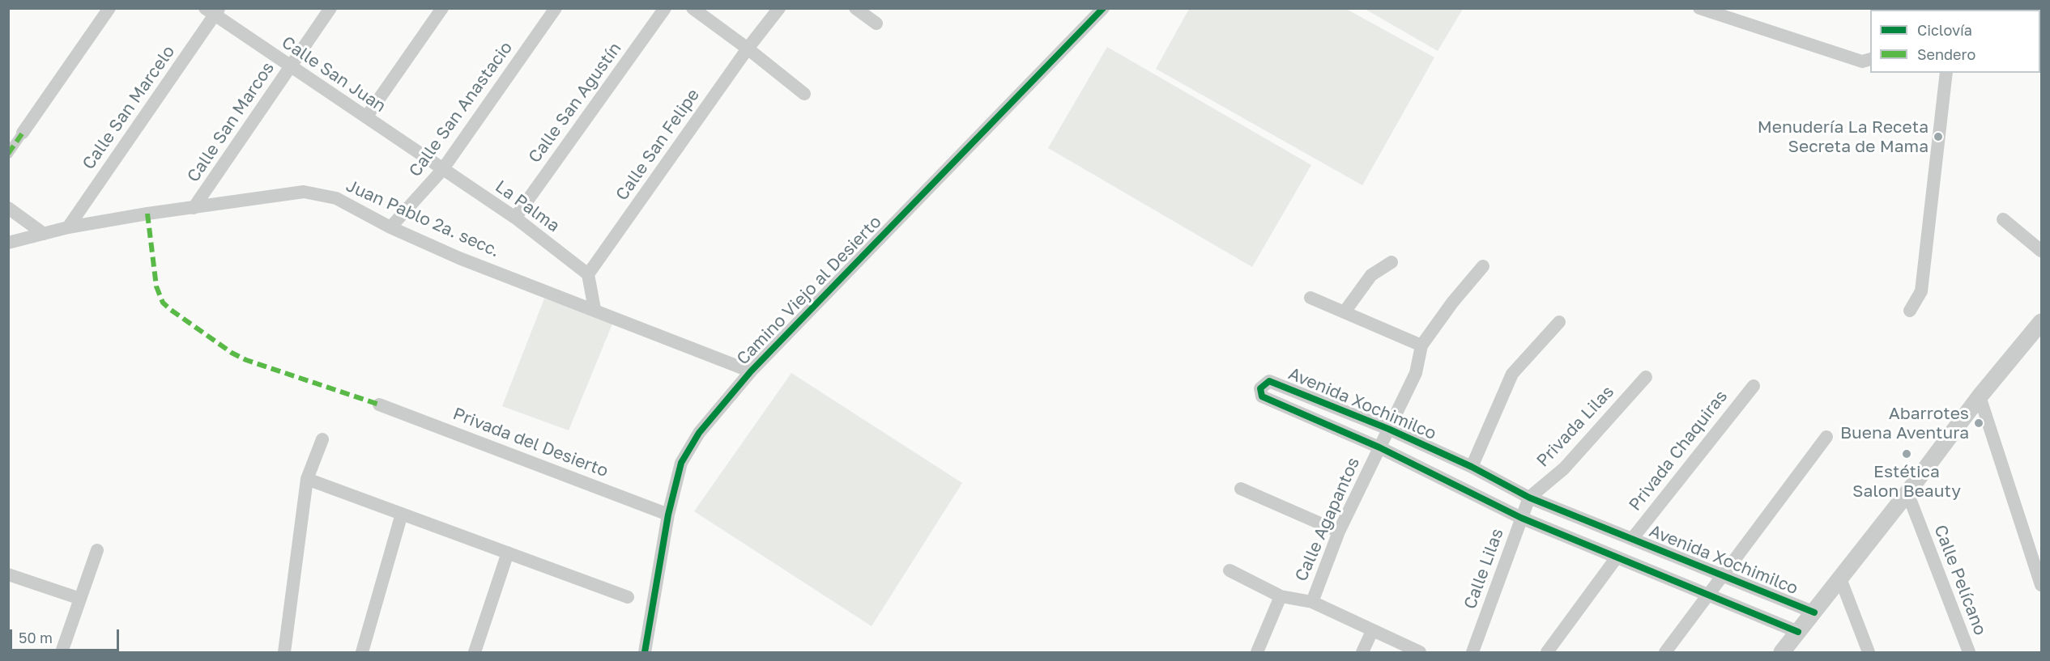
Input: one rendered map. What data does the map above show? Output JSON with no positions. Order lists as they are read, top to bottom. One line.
{"streets":{"street":["Calle San Juan","Calle San Agustín","Calle San Marcelo","Calle San Anastacio","Calle San Marcos","Calle San Felipe","La Palma","Juan Pablo 2a. secc.","Camino Viejo al Desierto","Avenida Xochimilco","Privada Lilas","Privada del Desierto","Privada Chaquiras","Calle Agapantos","Calle Lilas","Calle Pelícano"]},"crossings":[["Calle San Juan","Calle San Marcelo"],["Calle San Juan","Calle San Anastacio"],["Calle San Juan","Calle San Marcos"],["Calle San Juan","La Palma"],["Calle San Agustín","La Palma"],["Calle San Marcelo","Juan Pablo 2a. secc."],["Calle San Anastacio","La Palma"],["Calle San Anastacio","Juan Pablo 2a. secc."],["Calle San Marcos","Juan Pablo 2a. secc."],["Calle San Felipe","La Palma"],["Juan Pablo 2a. secc.","Camino Viejo al Desierto"],["Camino Viejo al Desierto","Privada del Desierto"],["Avenida Xochimilco","Privada Lilas"],["Avenida Xochimilco","Privada Chaquiras"],["Avenida Xochimilco","Calle Agapantos"],["Avenida Xochimilco","Calle Lilas"],["Privada Lilas","Calle Lilas"]],"places":["Menudería La Receta Secreta de Mama","Abarrotes Buena Aventura","Estética Salon Beauty"],"legend":["Ciclovía","Sendero"],"scale_bar":"50 m"}
